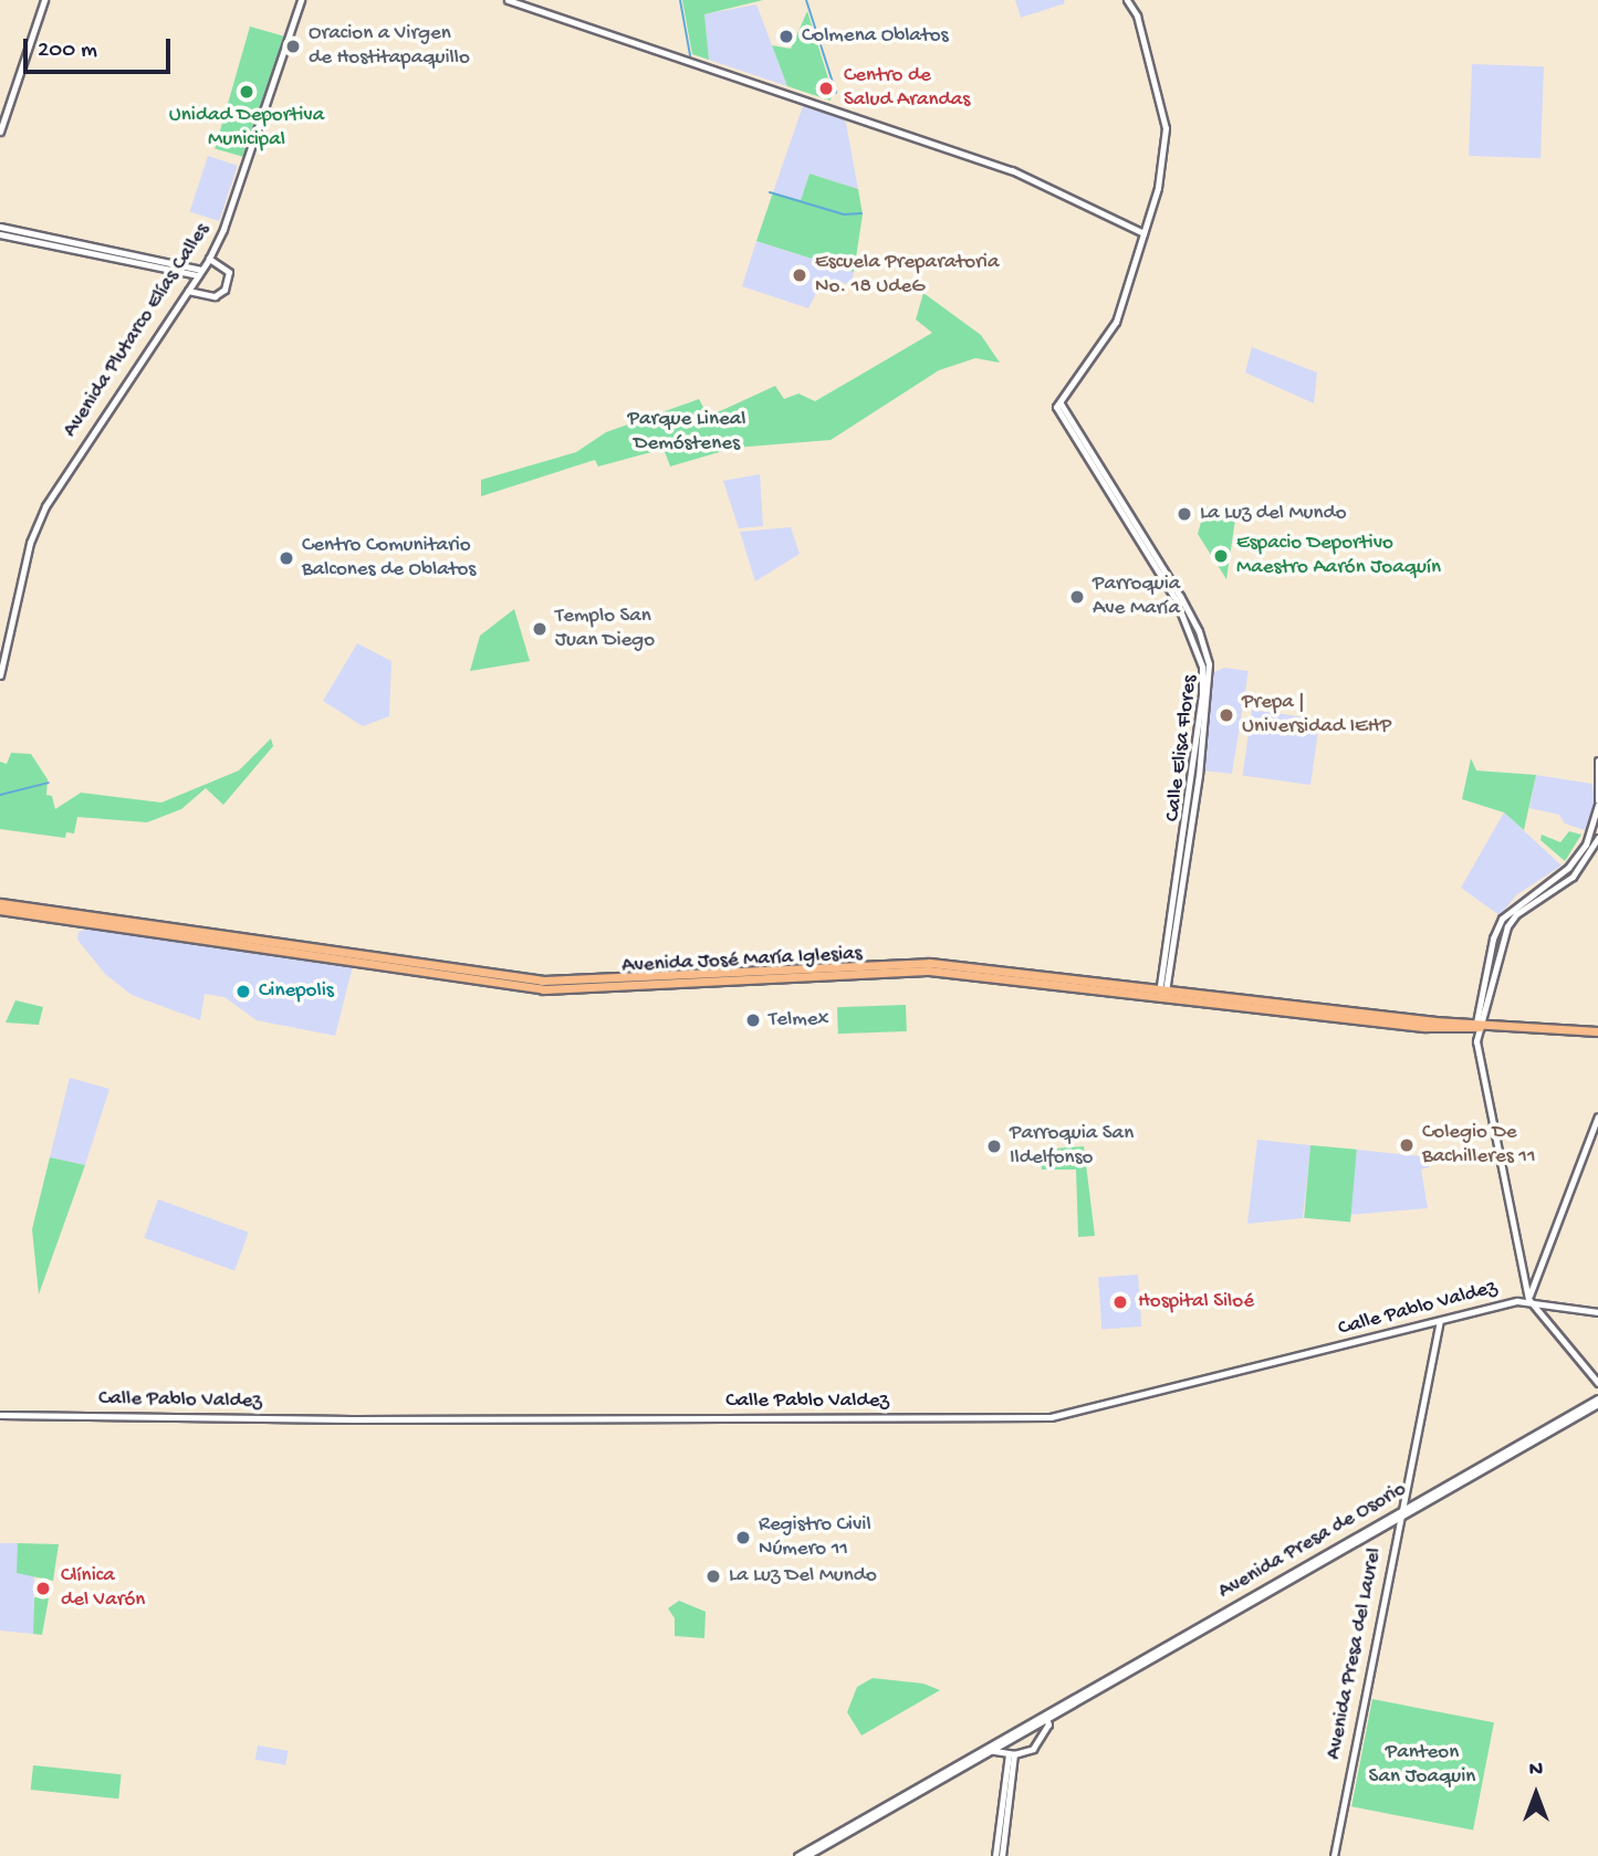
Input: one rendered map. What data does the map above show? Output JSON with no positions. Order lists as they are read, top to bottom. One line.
{"streets":{"main road":["Avenida José María Iglesias"],"street":["Avenida Plutarco Elías Calles","Calle Elisa Flores","Calle Pablo Valdez","Avenida Presa de Osorio","Avenida Presa del Laurel"]},"crossings":[["Calle Elisa Flores","Avenida José María Iglesias"],["Calle Pablo Valdez","Avenida Presa del Laurel"],["Avenida Presa de Osorio","Avenida Presa del Laurel"]],"parks":["Parque Lineal Demóstenes","Panteon San Joaquin"],"places":["Colmena Oblatos","Oracion a Virgen de Hostitapaquillo","Centro de Salud Arandas","Unidad Deportiva Municipal","Escuela Preparatoria No. 18 UdeG","La Luz del Mundo","Espacio Deportivo Maestro Aarón Joaquín","Centro Comunitario Balcones de Oblatos","Parroquia Ave María","Templo San Juan Diego","Prepa | Universidad IEHP","Cinepolis","Telmex","Colegio De Bachilleres 11","Parroquia San Ildelfonso","Hospital Siloé","Registro Civil Número 11","La Luz Del Mundo","Clínica del Varón"],"scale_bar":"200 m","north":"top"}
